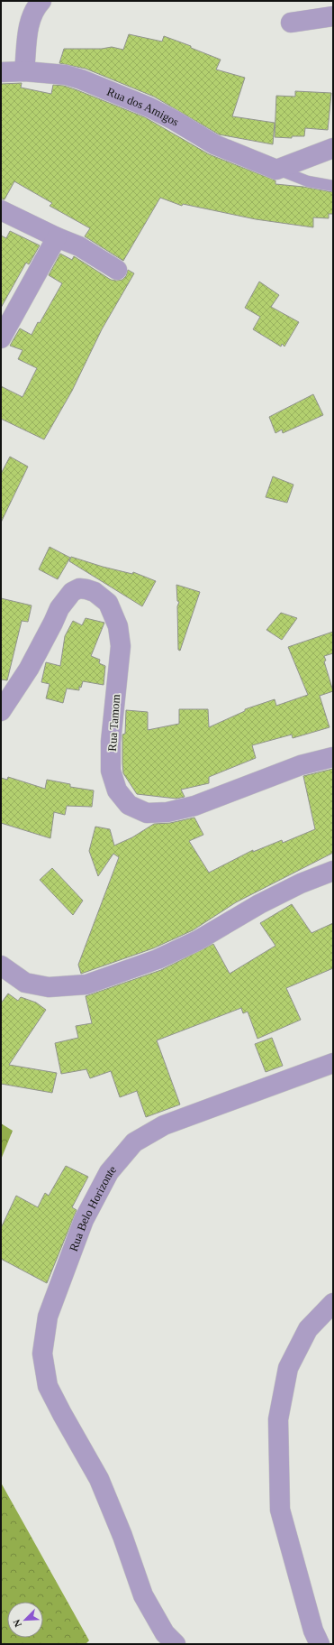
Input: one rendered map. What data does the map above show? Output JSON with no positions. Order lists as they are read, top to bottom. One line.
{"streets":{"street":["Rua dos Amigos","Rua Tamom","Rua Belo Horizonte"]},"north":"bottom left"}
